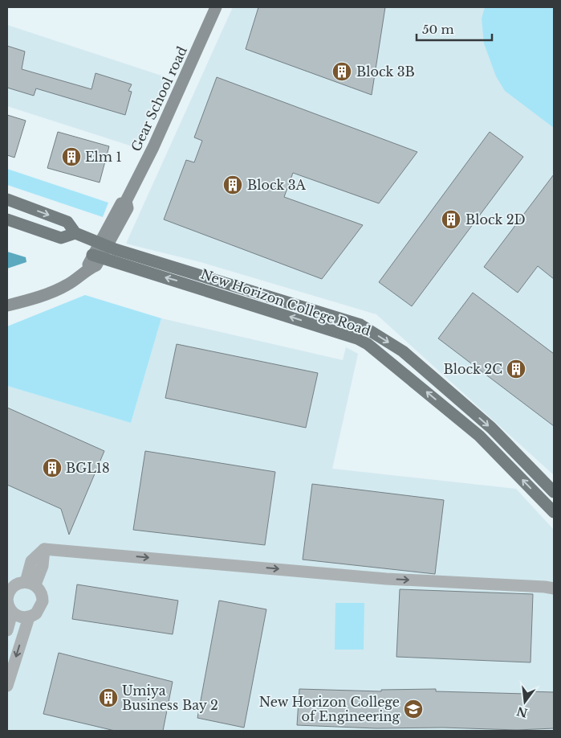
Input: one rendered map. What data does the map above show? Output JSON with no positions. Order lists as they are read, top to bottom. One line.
{"streets":{"main road":["Gear School road","New Horizon College Road"]},"crossings":[["Gear School road","New Horizon College Road"]],"places":{"building":["Block 3B","Elm 1","Block 3A","Block 2D","Block 2C","BGL18","Umiya Business Bay 2"],"school or university":["New Horizon College of Engineering"]},"scale_bar":"50 m","north":"bottom"}
